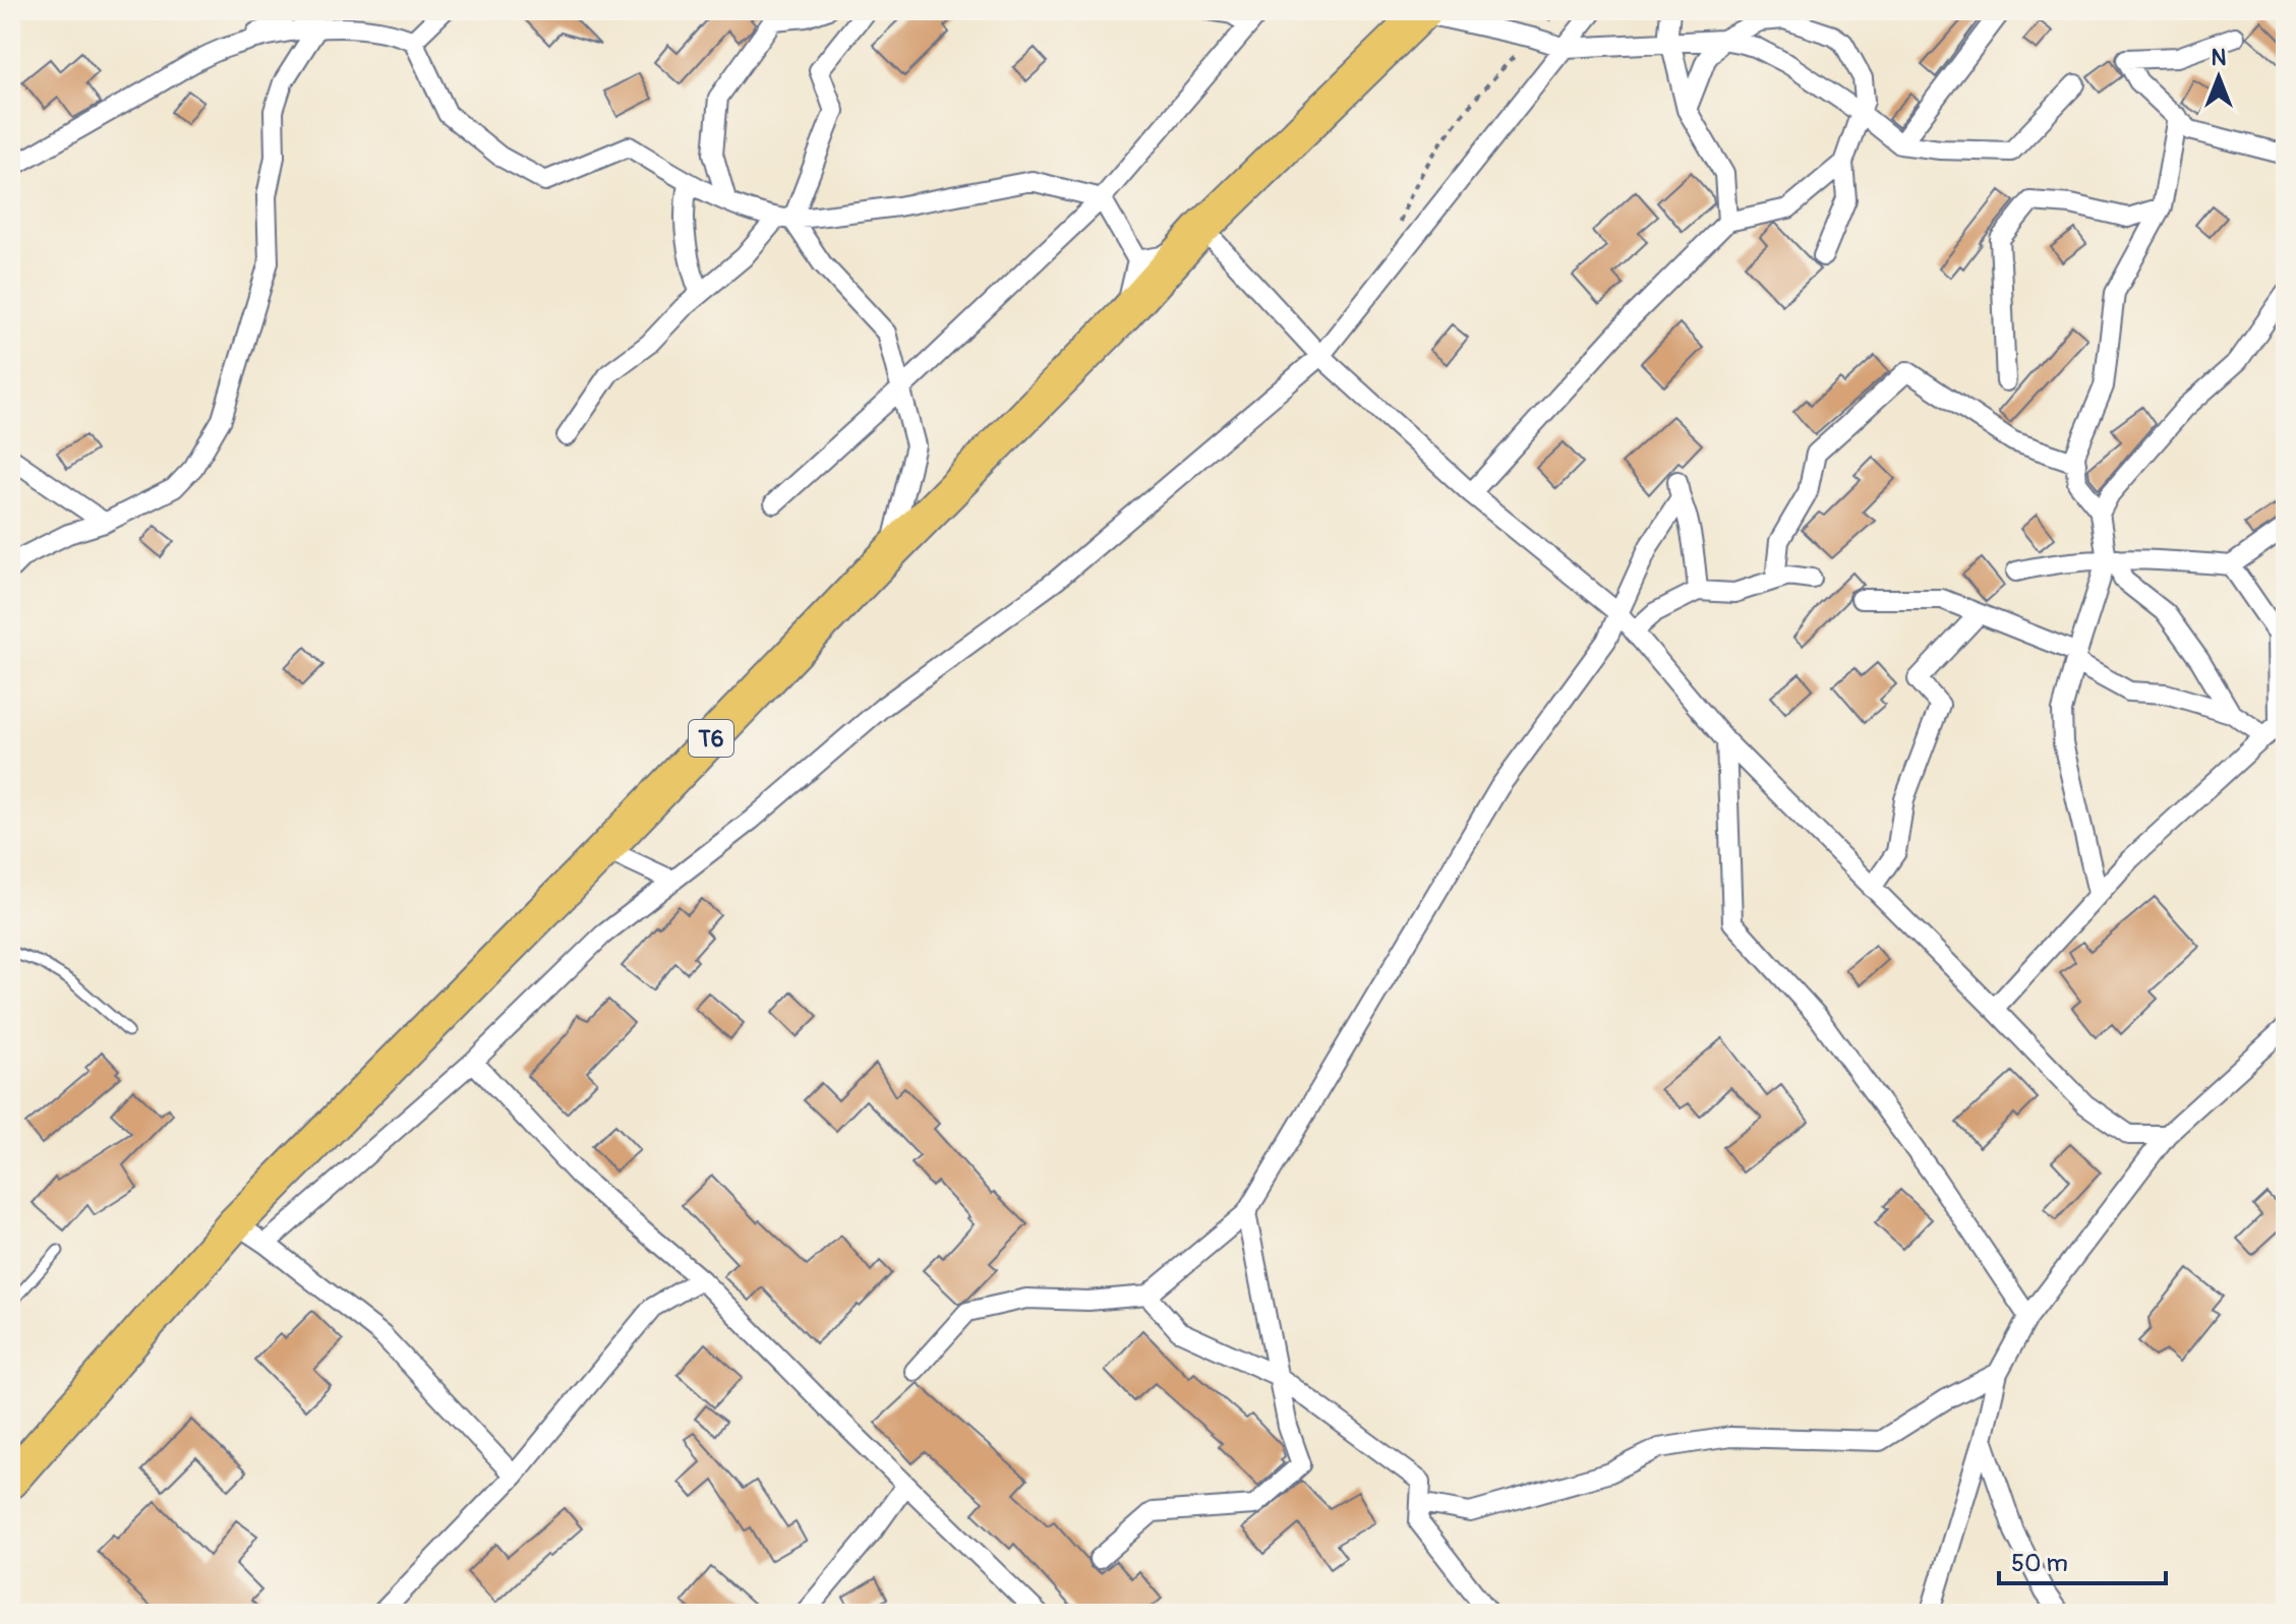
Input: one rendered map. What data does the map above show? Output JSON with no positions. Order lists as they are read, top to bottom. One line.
{"streets":{"highway":["T6"]},"scale_bar":"50 m","north":"top"}
